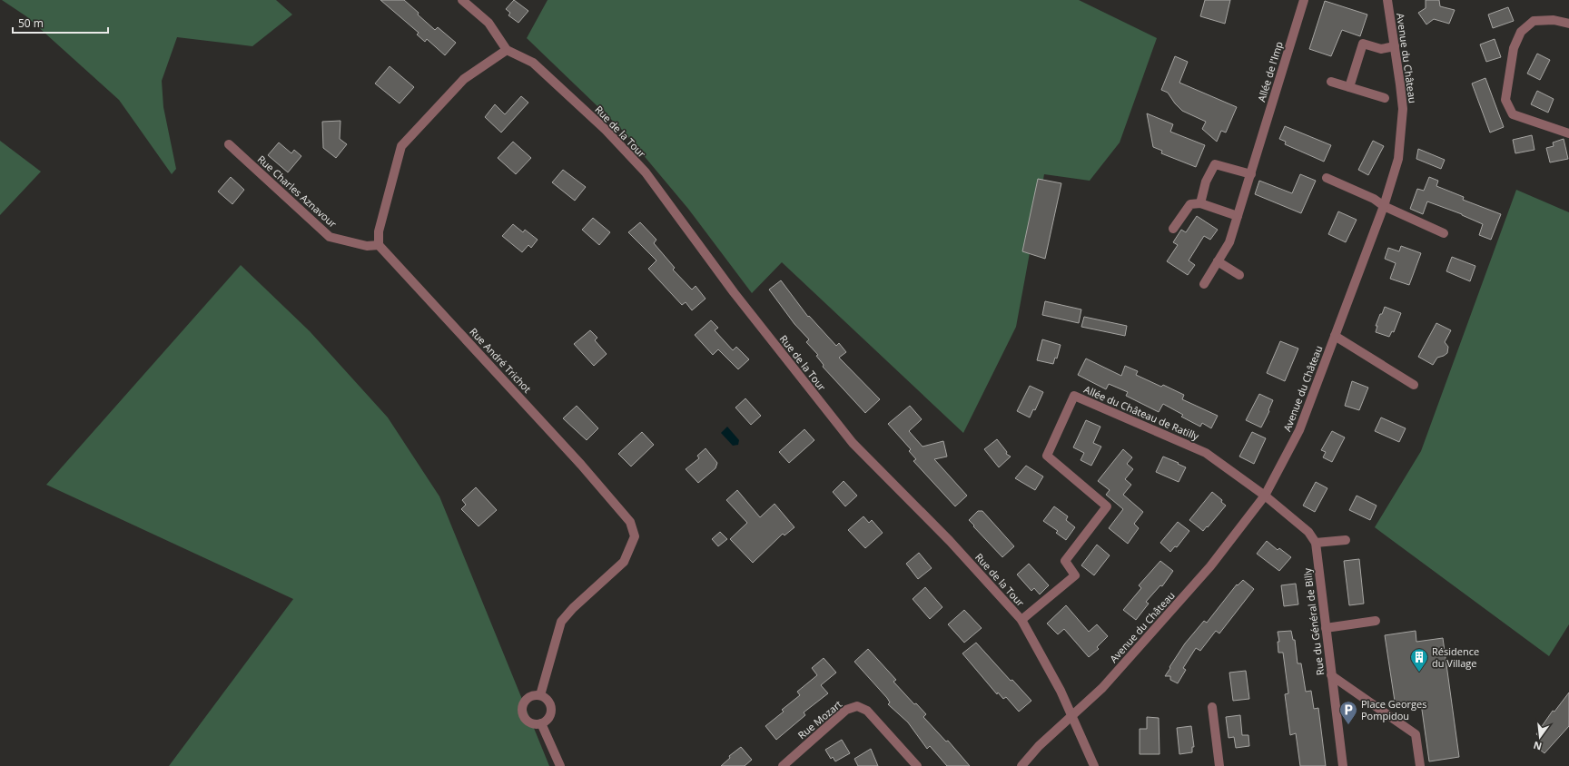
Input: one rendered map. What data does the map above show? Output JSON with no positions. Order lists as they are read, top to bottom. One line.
{"streets":{"street":["Avenue du Château","Allée de l'Imp","Rue de la Tour","Rue Charles Aznavour","Rue André Trichot","Allée du Château de Ratilly","Rue du Général de Billy","Rue Mozart"]},"crossings":[["Avenue du Château","Rue de la Tour"],["Avenue du Château","Allée du Château de Ratilly"],["Rue de la Tour","Allée du Château de Ratilly"],["Rue Charles Aznavour","Rue André Trichot"]],"places":{"building":["Résidence du Village"],"parking":["Place Georges Pompidou"]},"scale_bar":"50 m","north":"bottom"}
